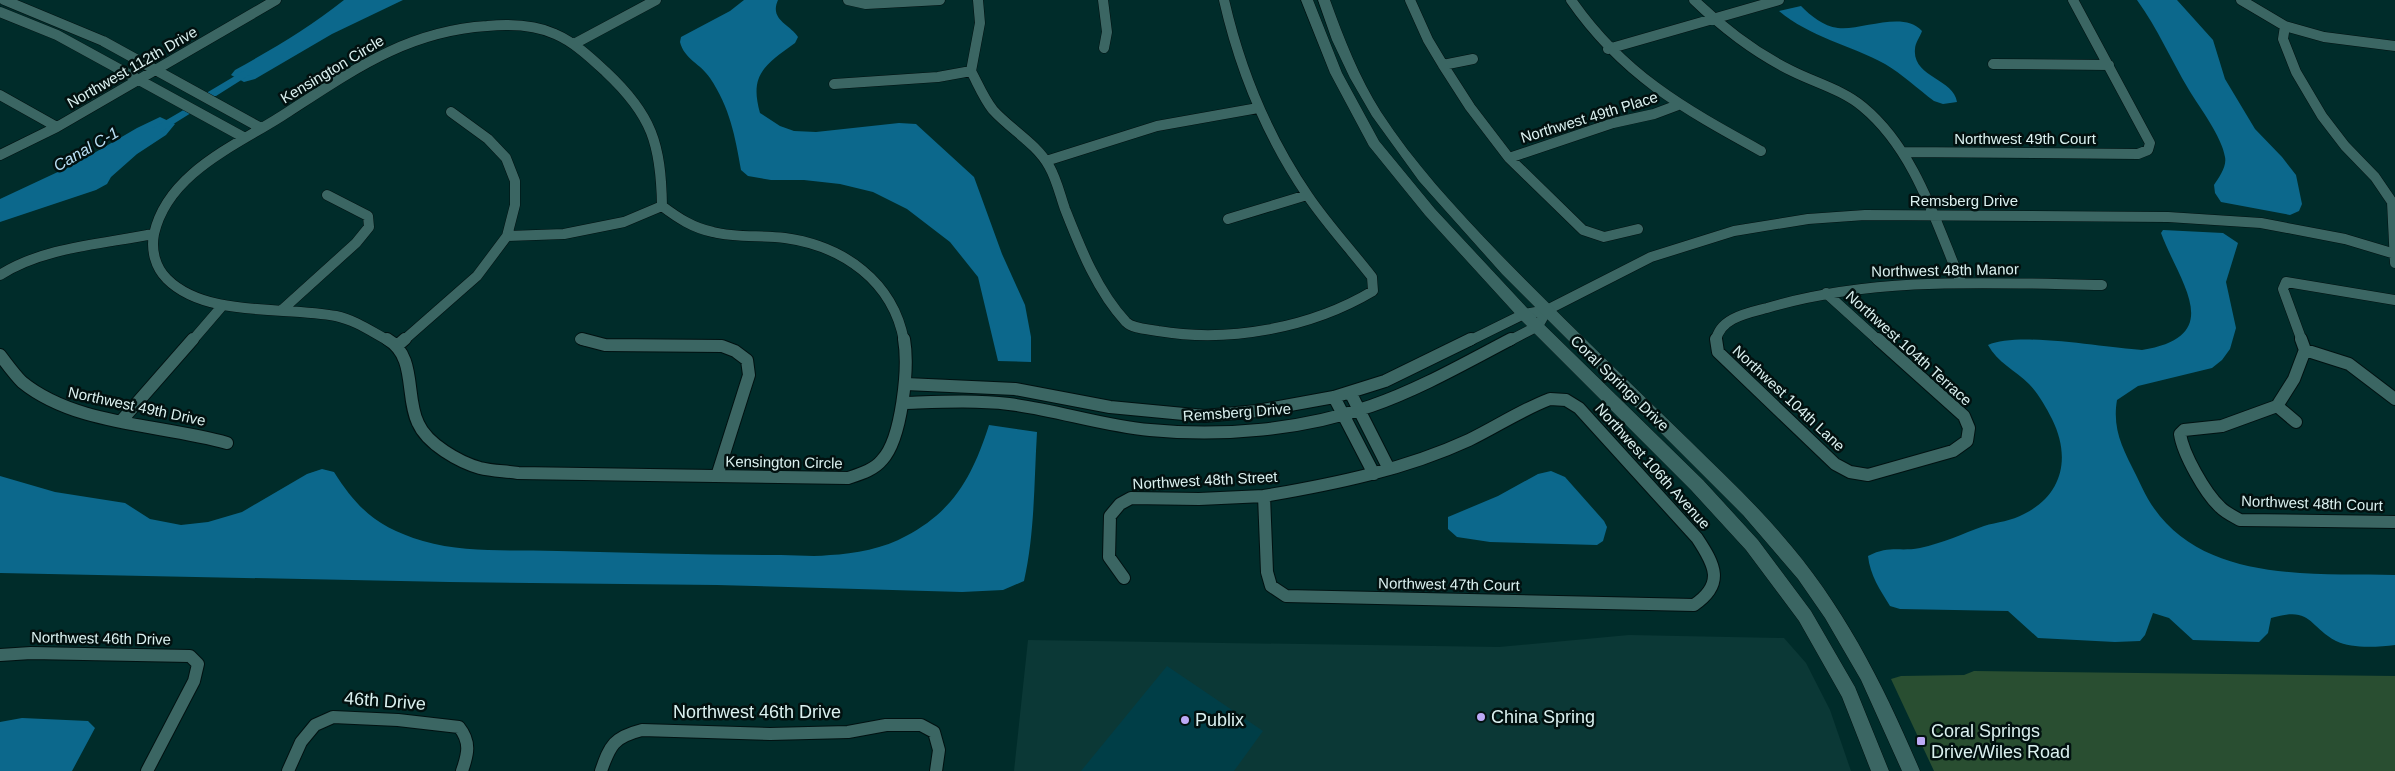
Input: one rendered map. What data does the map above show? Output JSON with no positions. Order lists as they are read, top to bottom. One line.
{"streets":{"main road":["Coral Springs Drive"],"street":["Northwest 112th Drive","Kensington Circle","Northwest 49th Place","Northwest 49th Court","Remsberg Drive","Northwest 48th Manor","Northwest 104th Terrace","Northwest 104th Lane","Northwest 49th Drive","Northwest 106th Avenue","Northwest 48th Street","Northwest 48th Court","Northwest 47th Court","Northwest 46th Drive","46th Drive"]},"crossings":[["Kensington Circle","Remsberg Drive"],["Remsberg Drive","Coral Springs Drive"],["Northwest 48th Manor","Northwest 104th Terrace"],["Northwest 48th Manor","Northwest 104th Lane"],["Northwest 104th Terrace","Northwest 104th Lane"],["Northwest 106th Avenue","Northwest 48th Street"],["Northwest 106th Avenue","Northwest 47th Court"],["Northwest 48th Street","Northwest 47th Court"]],"water":["Canal C-1"],"places":{"other":["China Spring","Publix"],"transit":["Coral Springs Drive/Wiles Road"]}}
